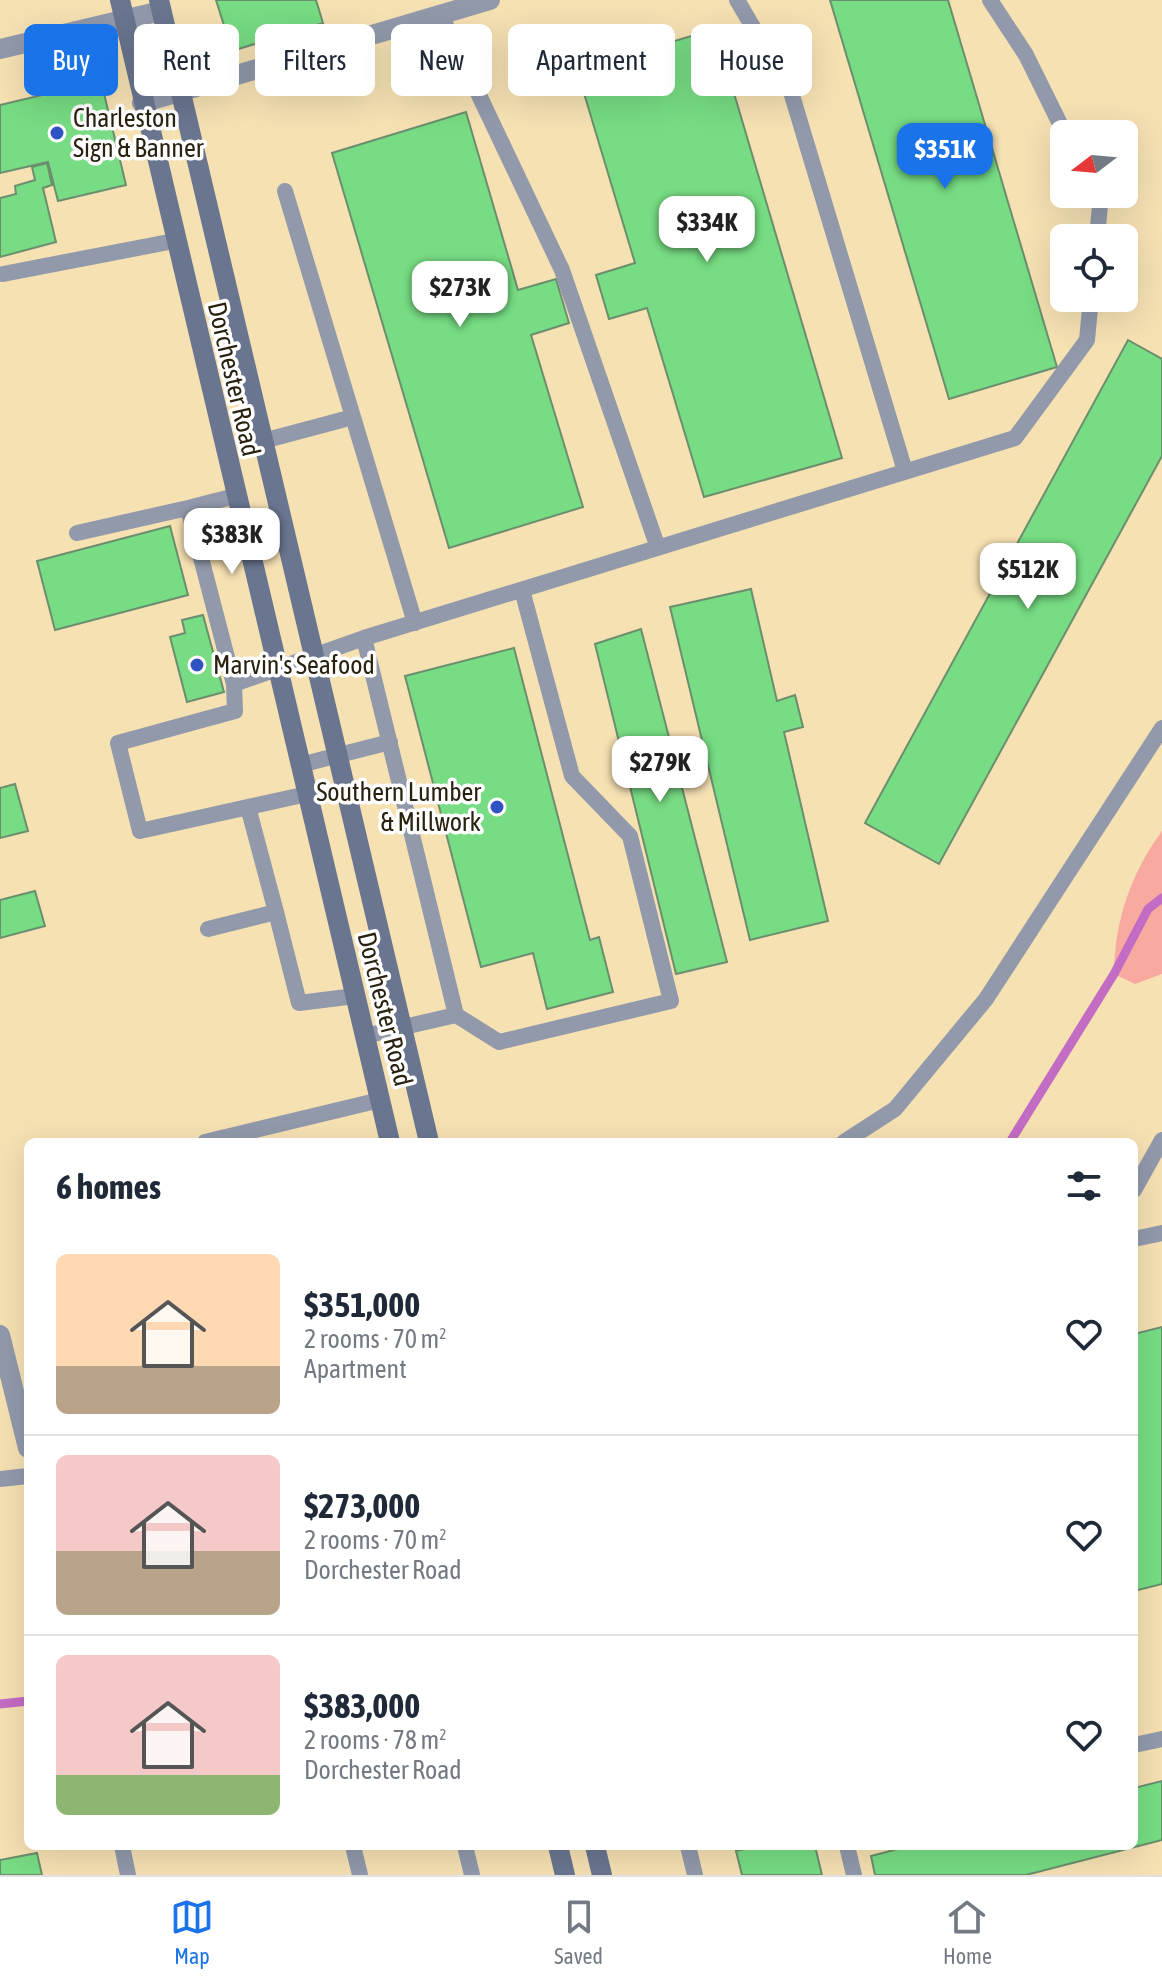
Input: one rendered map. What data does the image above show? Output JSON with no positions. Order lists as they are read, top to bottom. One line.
{"streets":{"main road":["Dorchester Road"]},"places":["Charleston Sign & Banner","Marvin's Seafood","Southern Lumber & Millwork"],"north":"left","page":{"chip":["Buy","Rent","Filters","New","Apartment","House"],"price":["$351K","$334K","$273K","$383K","$512K","$279K"],"heading":"6 homes","list":[{"name":"$351,000","note":"2 rooms · 70 m² · Apartment"},{"name":"$273,000","note":"2 rooms · 70 m² · Dorchester Road"},{"name":"$383,000","note":"2 rooms · 78 m² · Dorchester Road"}],"tabs":["Map","Saved","Home"]}}
